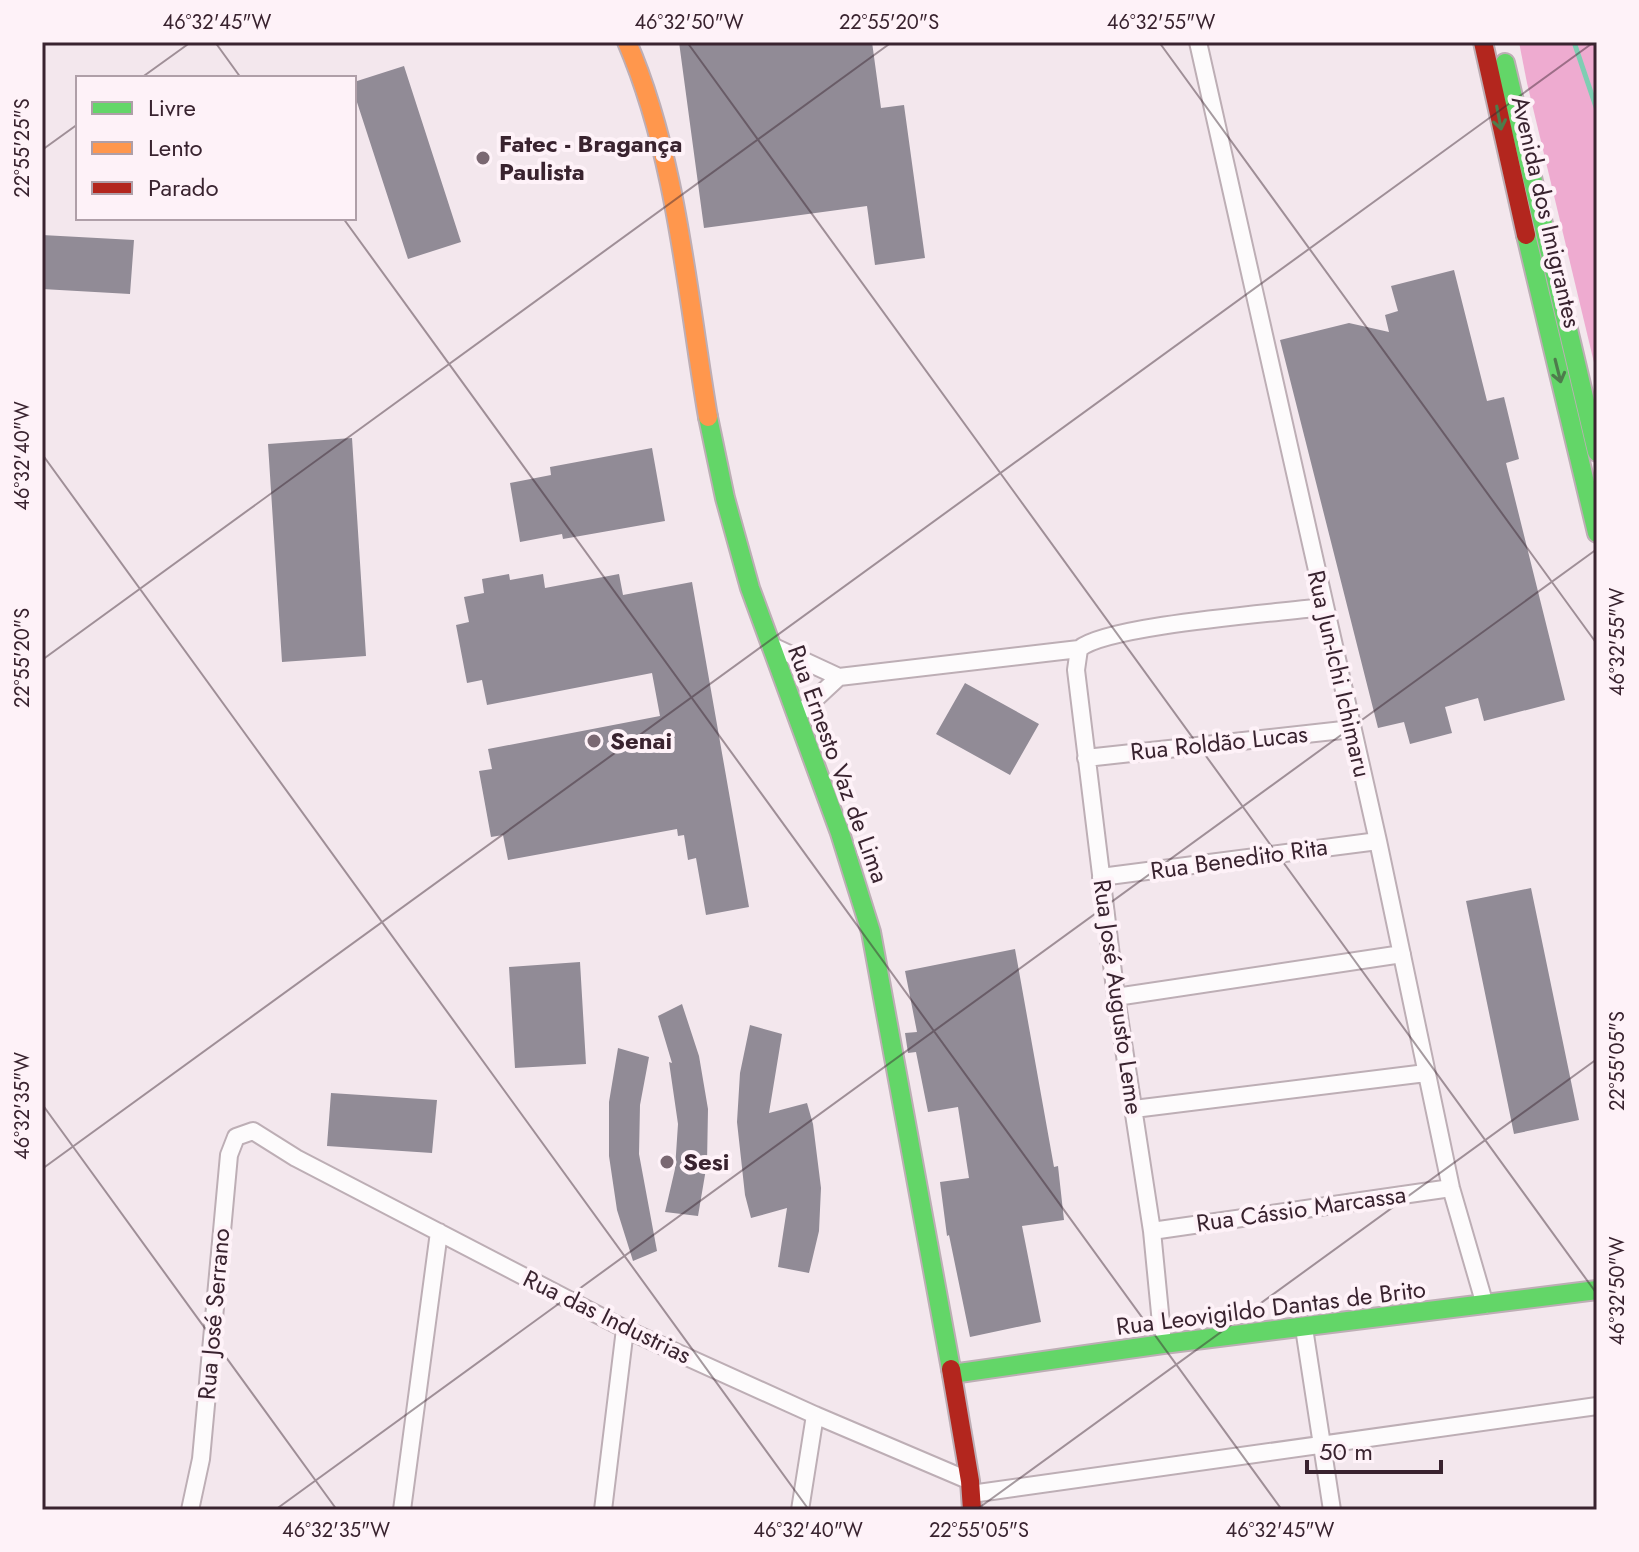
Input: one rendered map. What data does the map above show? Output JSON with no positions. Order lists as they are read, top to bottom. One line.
{"streets":{"street":["Avenida dos Imigrantes","Rua Jun-Ichi Ichimaru","Rua Roldão Lucas","Rua Ernesto Vaz de Lima","Rua Benedito Rita","Rua José Augusto Leme","Rua Cássio Marcassa","Rua Leovigildo Dantas de Brito","Rua José Serrano","Rua das Industrias"]},"crossings":[["Rua Jun-Ichi Ichimaru","Rua Roldão Lucas"],["Rua Jun-Ichi Ichimaru","Rua Benedito Rita"],["Rua Jun-Ichi Ichimaru","Rua Cássio Marcassa"],["Rua Jun-Ichi Ichimaru","Rua Leovigildo Dantas de Brito"],["Rua Roldão Lucas","Rua José Augusto Leme"],["Rua Ernesto Vaz de Lima","Rua Leovigildo Dantas de Brito"],["Rua Ernesto Vaz de Lima","Rua das Industrias"],["Rua Benedito Rita","Rua José Augusto Leme"],["Rua José Augusto Leme","Rua Cássio Marcassa"],["Rua José Augusto Leme","Rua Leovigildo Dantas de Brito"],["Rua José Serrano","Rua das Industrias"]],"places":["Fatec - Bragança Paulista","Senai","Sesi"],"legend":["Livre","Lento","Parado"],"scale_bar":"50 m","coordinates":["46°32'45\"W","46°32'50\"W","22°55'20\"S","46°32'55\"W","22°55'25\"S","46°32'40\"W","22°55'05\"S","46°32'35\"W"]}
